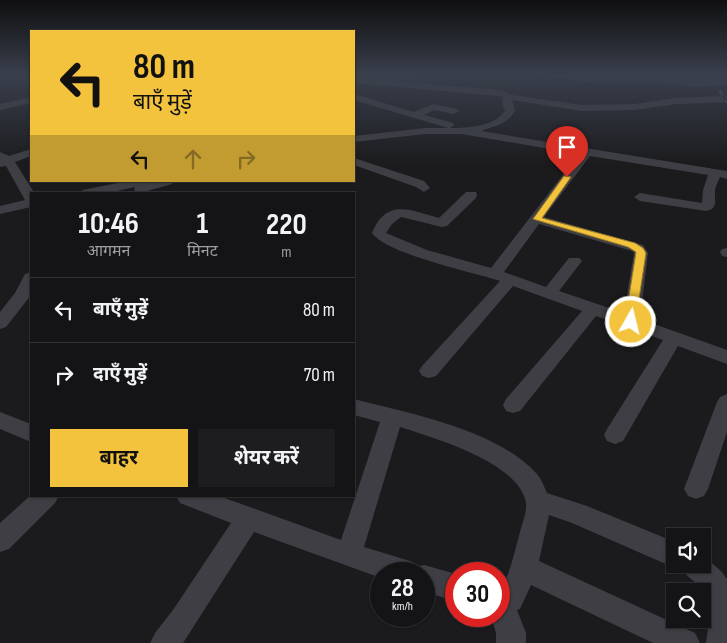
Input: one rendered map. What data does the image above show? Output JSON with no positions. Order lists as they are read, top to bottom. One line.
{"page":{"turn":["80 m","बाएँ मुड़ें"],"eta":["10:46","आगमन","1","मिनट","220","m"],"list":[{"name":"बाएँ मुड़ें","value":"80 m"},{"name":"दाएँ मुड़ें","value":"70 m"}],"buttons":["बाहर","शेयर करें"],"speed":"28 km/h","limit":"30"}}
